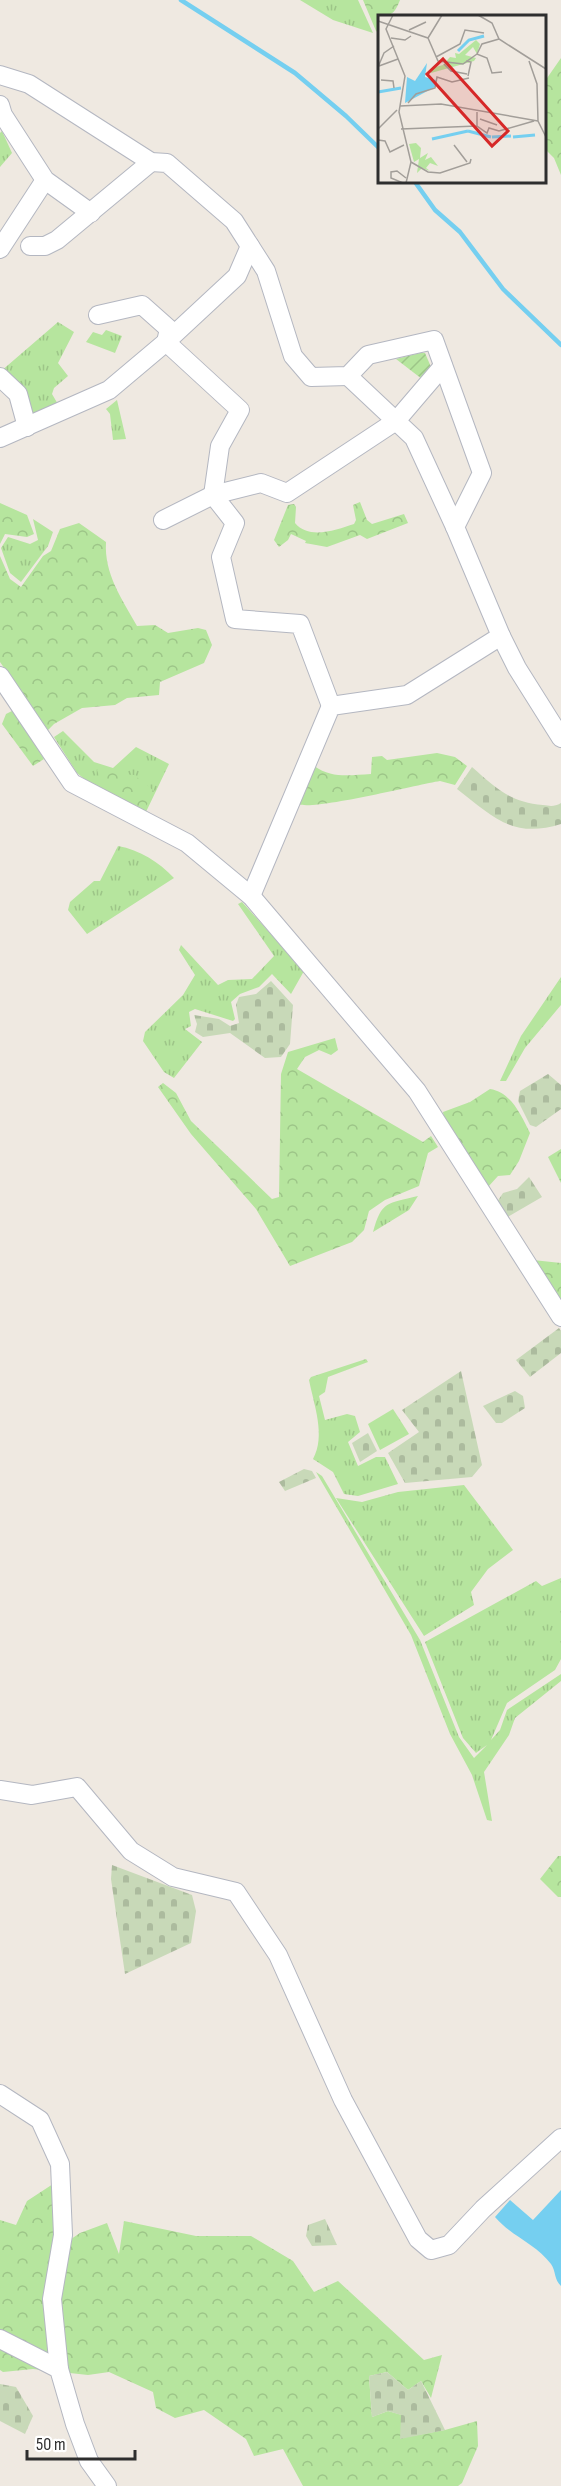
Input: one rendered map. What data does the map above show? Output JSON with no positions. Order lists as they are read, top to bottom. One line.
{"scale_bar":"50 m"}
